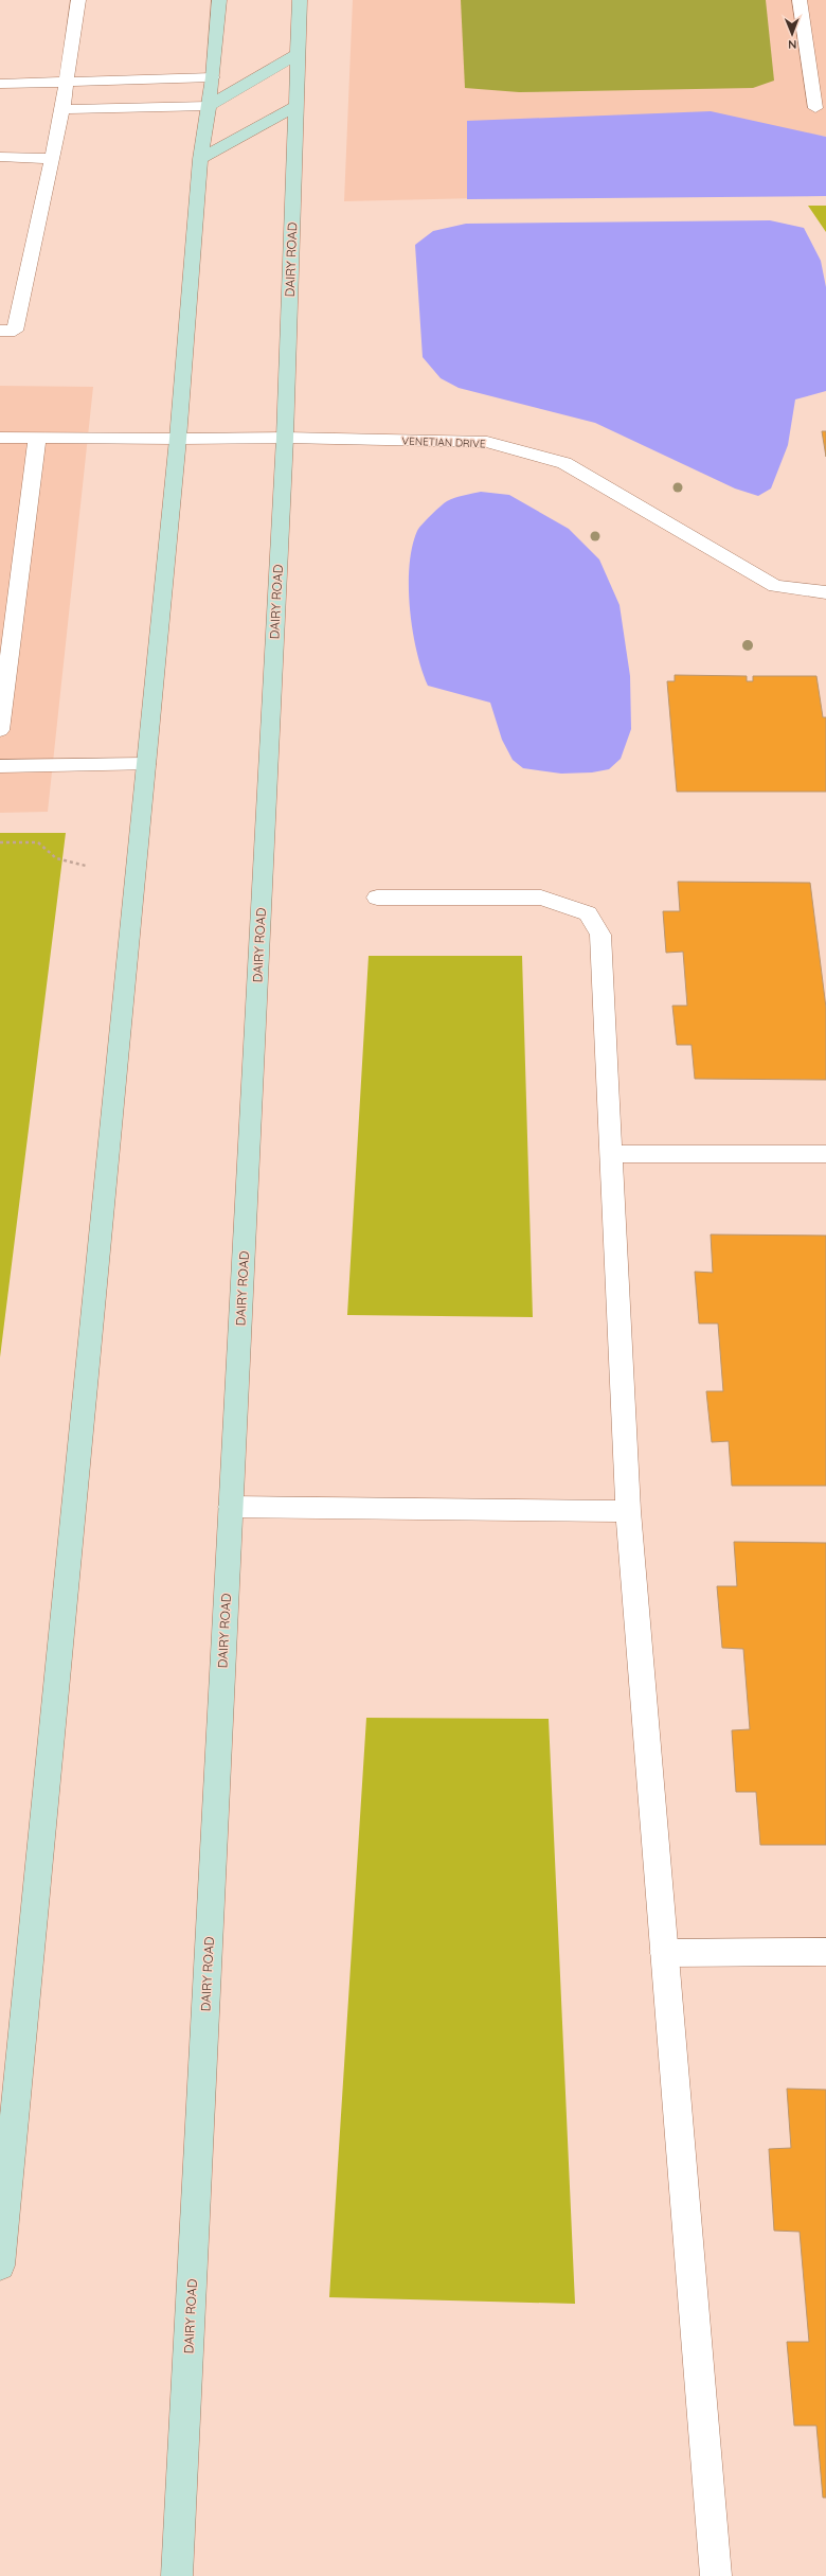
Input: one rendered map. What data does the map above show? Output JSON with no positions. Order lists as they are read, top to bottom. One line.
{"streets":{"street":["DAIRY ROAD","VENETIAN DRIVE"]},"crossings":[["DAIRY ROAD","VENETIAN DRIVE"]],"north":"bottom"}
